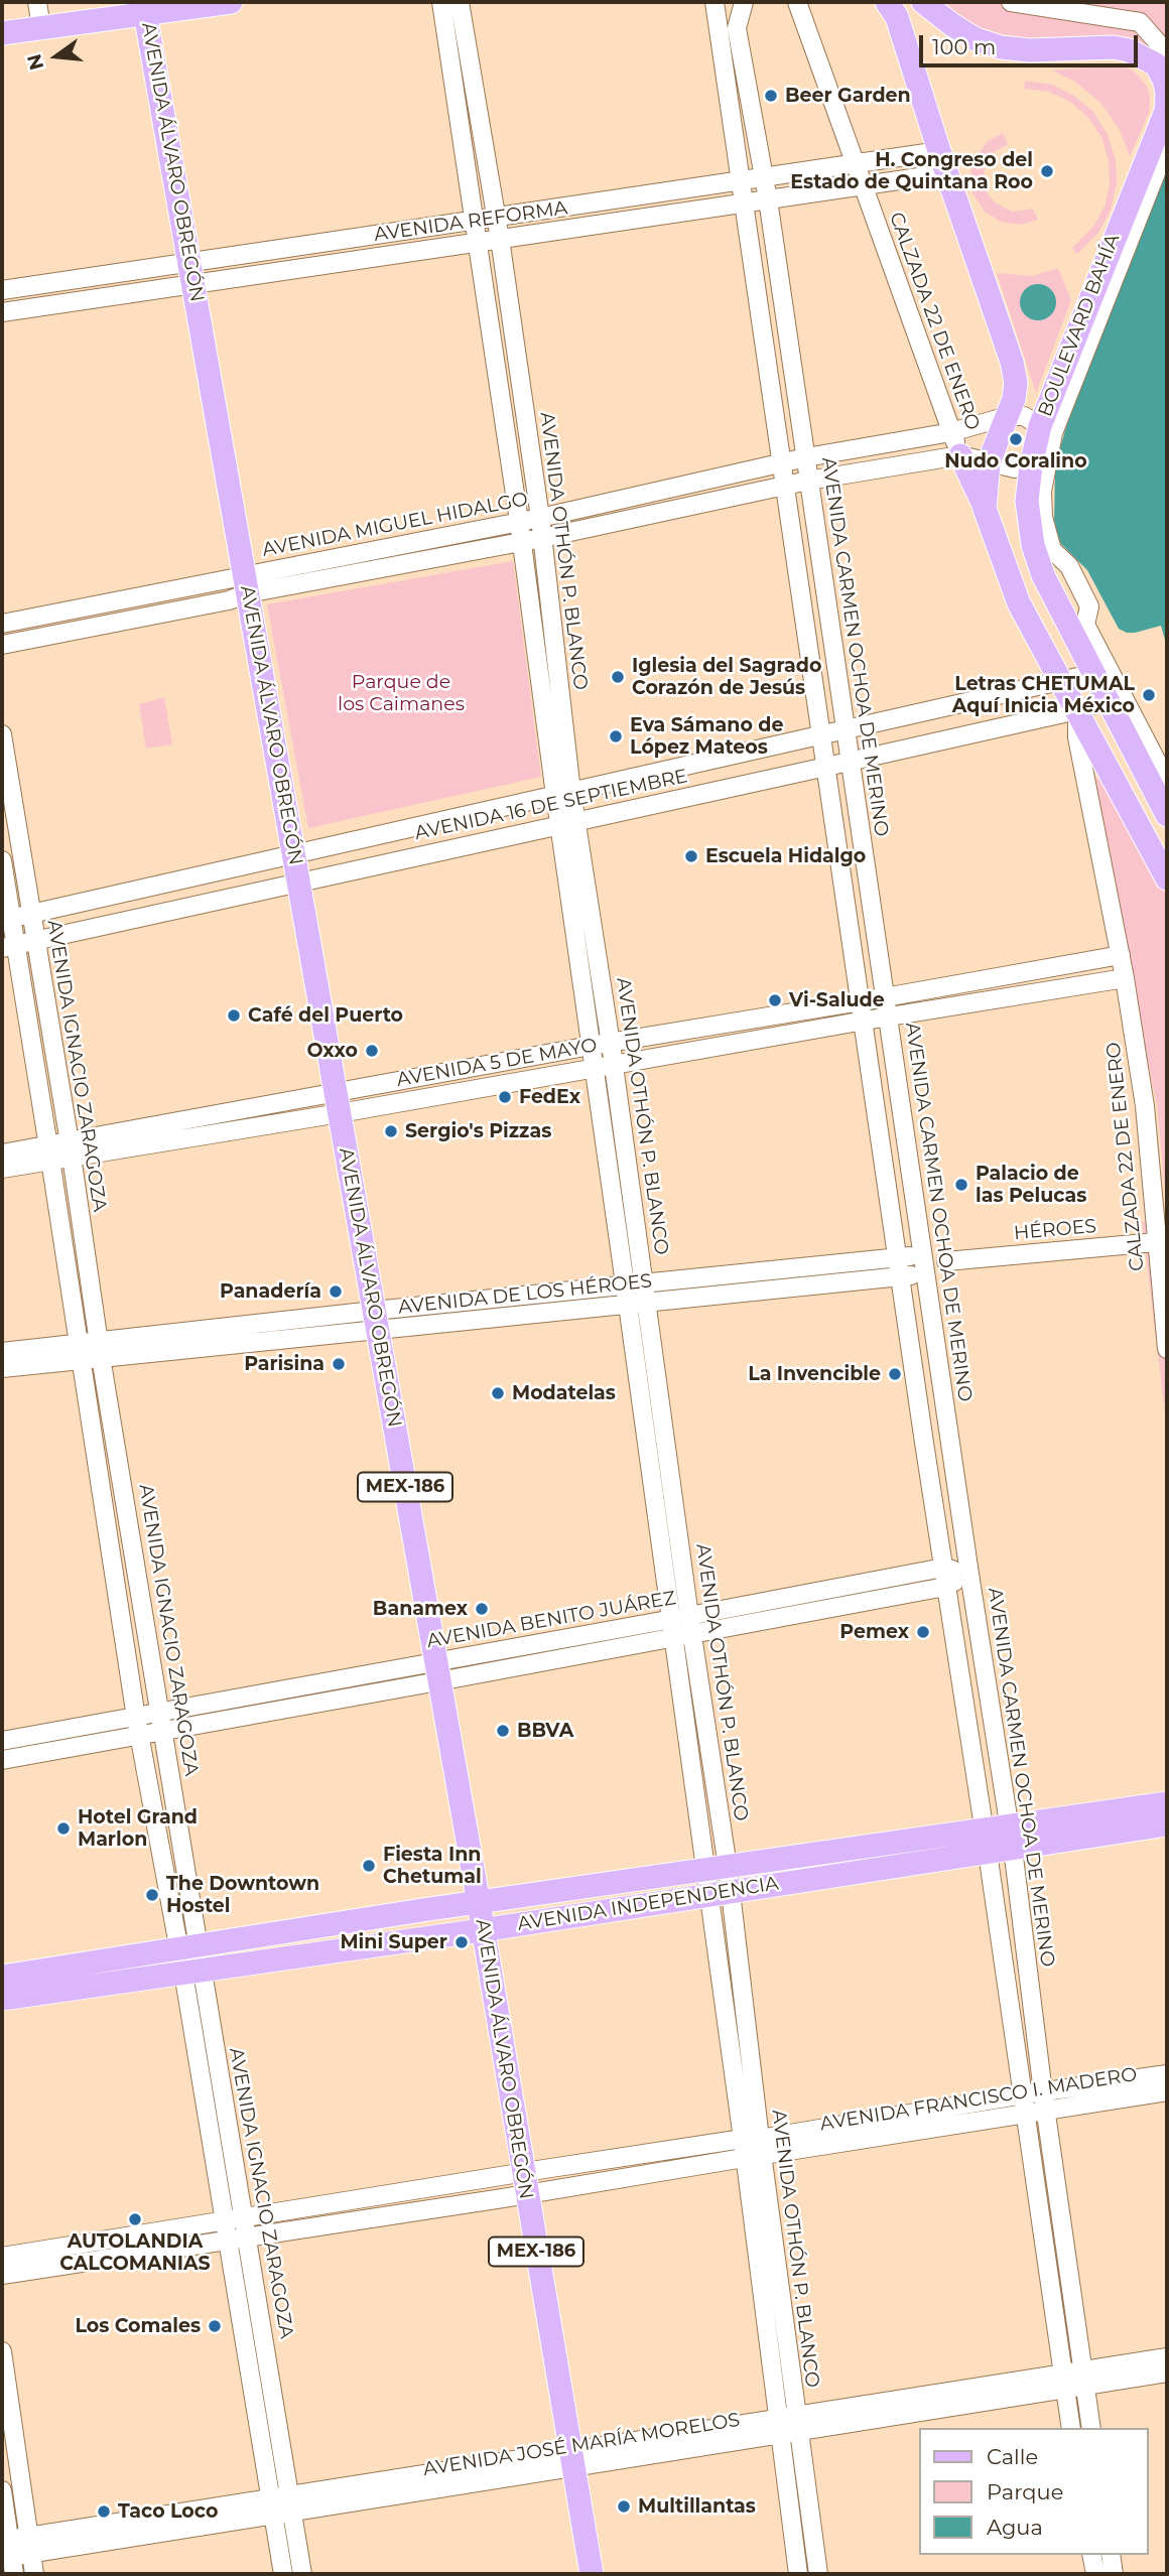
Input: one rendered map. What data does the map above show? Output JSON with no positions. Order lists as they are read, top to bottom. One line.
{"streets":{"main road":["AVENIDA ÁLVARO OBREGÓN","BOULEVARD BAHÍA","MEX-186","AVENIDA INDEPENDENCIA"],"street":["AVENIDA REFORMA","CALZADA 22 DE ENERO","AVENIDA MIGUEL HIDALGO","AVENIDA OTHÓN P. BLANCO","AVENIDA CARMEN OCHOA DE MERINO","AVENIDA 16 DE SEPTIEMBRE","AVENIDA 5 DE MAYO","AVENIDA IGNACIO ZARAGOZA","HÉROES","AVENIDA DE LOS HÉROES","AVENIDA BENITO JUÁREZ","AVENIDA FRANCISCO I. MADERO","AVENIDA JOSÉ MARÍA MORELOS"]},"crossings":[["AVENIDA ÁLVARO OBREGÓN","AVENIDA REFORMA"],["AVENIDA ÁLVARO OBREGÓN","AVENIDA MIGUEL HIDALGO"],["AVENIDA ÁLVARO OBREGÓN","AVENIDA 16 DE SEPTIEMBRE"],["AVENIDA ÁLVARO OBREGÓN","AVENIDA 5 DE MAYO"],["AVENIDA ÁLVARO OBREGÓN","AVENIDA DE LOS HÉROES"],["AVENIDA ÁLVARO OBREGÓN","AVENIDA BENITO JUÁREZ"],["AVENIDA ÁLVARO OBREGÓN","AVENIDA INDEPENDENCIA"],["AVENIDA ÁLVARO OBREGÓN","AVENIDA FRANCISCO I. MADERO"],["AVENIDA ÁLVARO OBREGÓN","AVENIDA JOSÉ MARÍA MORELOS"],["AVENIDA REFORMA","CALZADA 22 DE ENERO"],["AVENIDA REFORMA","BOULEVARD BAHÍA"],["AVENIDA REFORMA","AVENIDA OTHÓN P. BLANCO"],["AVENIDA REFORMA","AVENIDA CARMEN OCHOA DE MERINO"],["CALZADA 22 DE ENERO","BOULEVARD BAHÍA"],["CALZADA 22 DE ENERO","AVENIDA MIGUEL HIDALGO"],["CALZADA 22 DE ENERO","AVENIDA 16 DE SEPTIEMBRE"],["CALZADA 22 DE ENERO","AVENIDA 5 DE MAYO"],["CALZADA 22 DE ENERO","HÉROES"],["BOULEVARD BAHÍA","AVENIDA MIGUEL HIDALGO"],["BOULEVARD BAHÍA","AVENIDA 16 DE SEPTIEMBRE"],["AVENIDA MIGUEL HIDALGO","AVENIDA OTHÓN P. BLANCO"],["AVENIDA MIGUEL HIDALGO","AVENIDA CARMEN OCHOA DE MERINO"],["AVENIDA OTHÓN P. BLANCO","AVENIDA 16 DE SEPTIEMBRE"],["AVENIDA OTHÓN P. BLANCO","AVENIDA 5 DE MAYO"],["AVENIDA OTHÓN P. BLANCO","AVENIDA DE LOS HÉROES"],["AVENIDA OTHÓN P. BLANCO","AVENIDA BENITO JUÁREZ"],["AVENIDA OTHÓN P. BLANCO","AVENIDA INDEPENDENCIA"],["AVENIDA OTHÓN P. BLANCO","AVENIDA FRANCISCO I. MADERO"],["AVENIDA OTHÓN P. BLANCO","AVENIDA JOSÉ MARÍA MORELOS"],["AVENIDA CARMEN OCHOA DE MERINO","AVENIDA 16 DE SEPTIEMBRE"],["AVENIDA CARMEN OCHOA DE MERINO","AVENIDA 5 DE MAYO"],["AVENIDA CARMEN OCHOA DE MERINO","AVENIDA DE LOS HÉROES"],["AVENIDA CARMEN OCHOA DE MERINO","AVENIDA BENITO JUÁREZ"],["AVENIDA CARMEN OCHOA DE MERINO","AVENIDA INDEPENDENCIA"],["AVENIDA CARMEN OCHOA DE MERINO","AVENIDA FRANCISCO I. MADERO"],["AVENIDA CARMEN OCHOA DE MERINO","AVENIDA JOSÉ MARÍA MORELOS"],["AVENIDA 16 DE SEPTIEMBRE","AVENIDA IGNACIO ZARAGOZA"],["AVENIDA 5 DE MAYO","AVENIDA IGNACIO ZARAGOZA"],["AVENIDA IGNACIO ZARAGOZA","AVENIDA DE LOS HÉROES"],["AVENIDA IGNACIO ZARAGOZA","AVENIDA BENITO JUÁREZ"],["AVENIDA IGNACIO ZARAGOZA","AVENIDA INDEPENDENCIA"],["AVENIDA IGNACIO ZARAGOZA","AVENIDA FRANCISCO I. MADERO"],["AVENIDA IGNACIO ZARAGOZA","AVENIDA JOSÉ MARÍA MORELOS"]],"parks":["Parque de los Caimanes"],"places":["Beer Garden","H. Congreso del Estado de Quintana Roo","Nudo Coralino","Iglesia del Sagrado Corazón de Jesús","Letras CHETUMAL Aquí Inicia México","Eva Sámano de López Mateos","Escuela Hidalgo","Vi-Salude","Café del Puerto","Oxxo","FedEx","Sergio's Pizzas","Palacio de las Pelucas","Panadería","Parisina","La Invencible","Modatelas","Banamex","Pemex","BBVA","Hotel Grand Marlon","Fiesta Inn Chetumal","The Downtown Hostel","Mini Super","AUTOLANDIA CALCOMANIAS","Los Comales","Multillantas","Taco Loco"],"legend":["Calle","Parque","Agua"],"scale_bar":"100 m","north":"left"}
